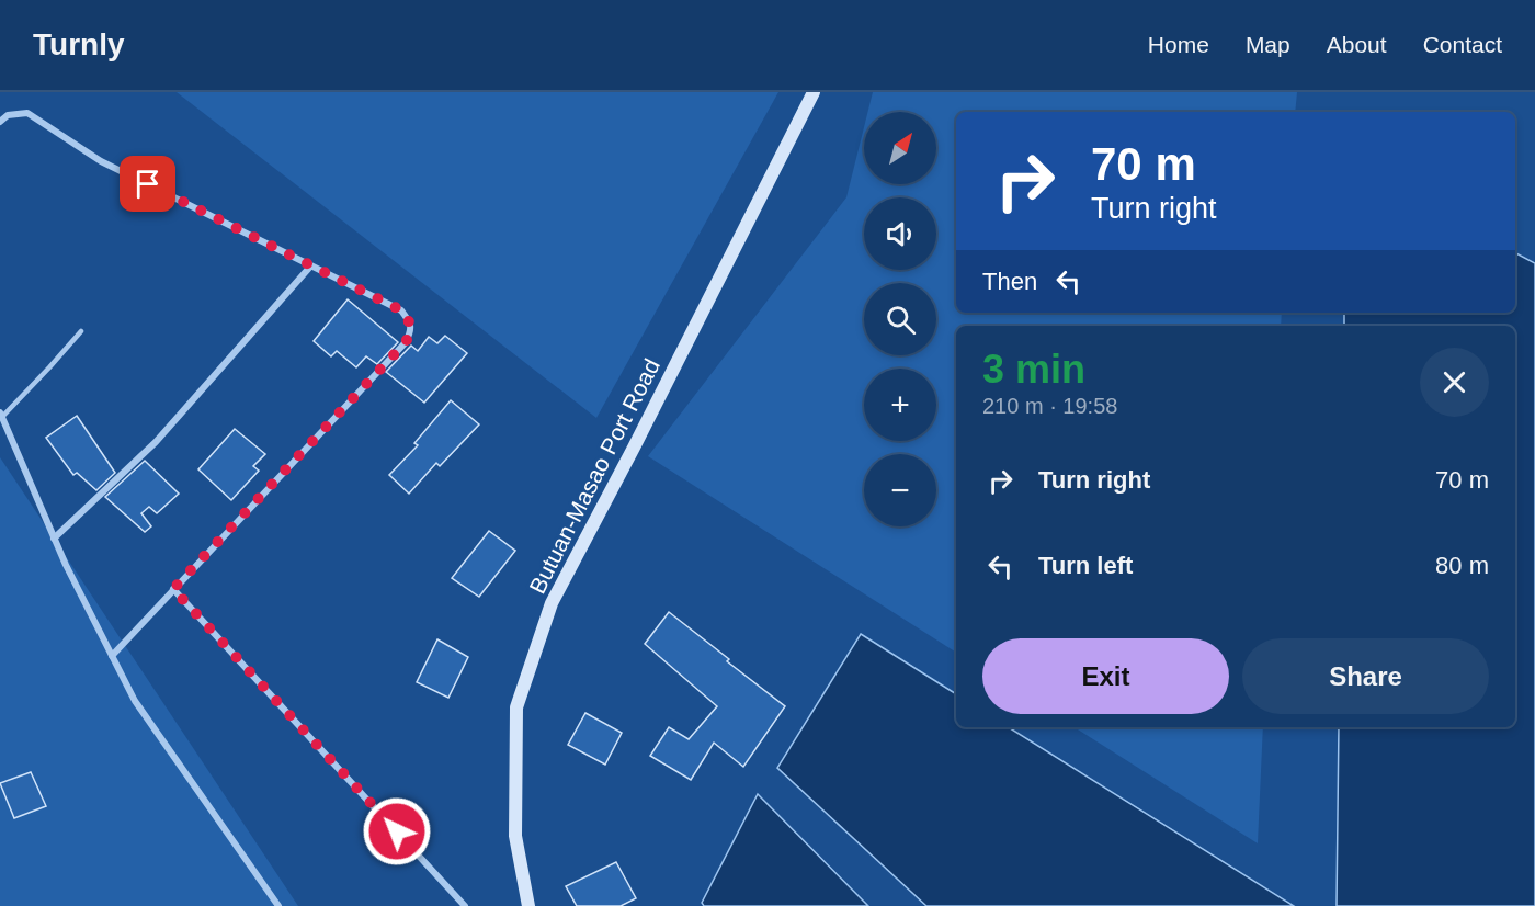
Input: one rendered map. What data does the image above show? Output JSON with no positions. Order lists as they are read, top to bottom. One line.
{"streets":{"street":["Butuan-Masao Port Road"]},"north":"top right","page":{"header":"Turnly","nav":["Home","Map","About","Contact"],"map_buttons":["+","−"],"turn":["70 m","Turn right"],"then":"Then","heading":["3 min","210 m · 19:58"],"list":[{"name":"Turn right","value":"70 m"},{"name":"Turn left","value":"80 m"}],"buttons":["Exit","Share"]}}
